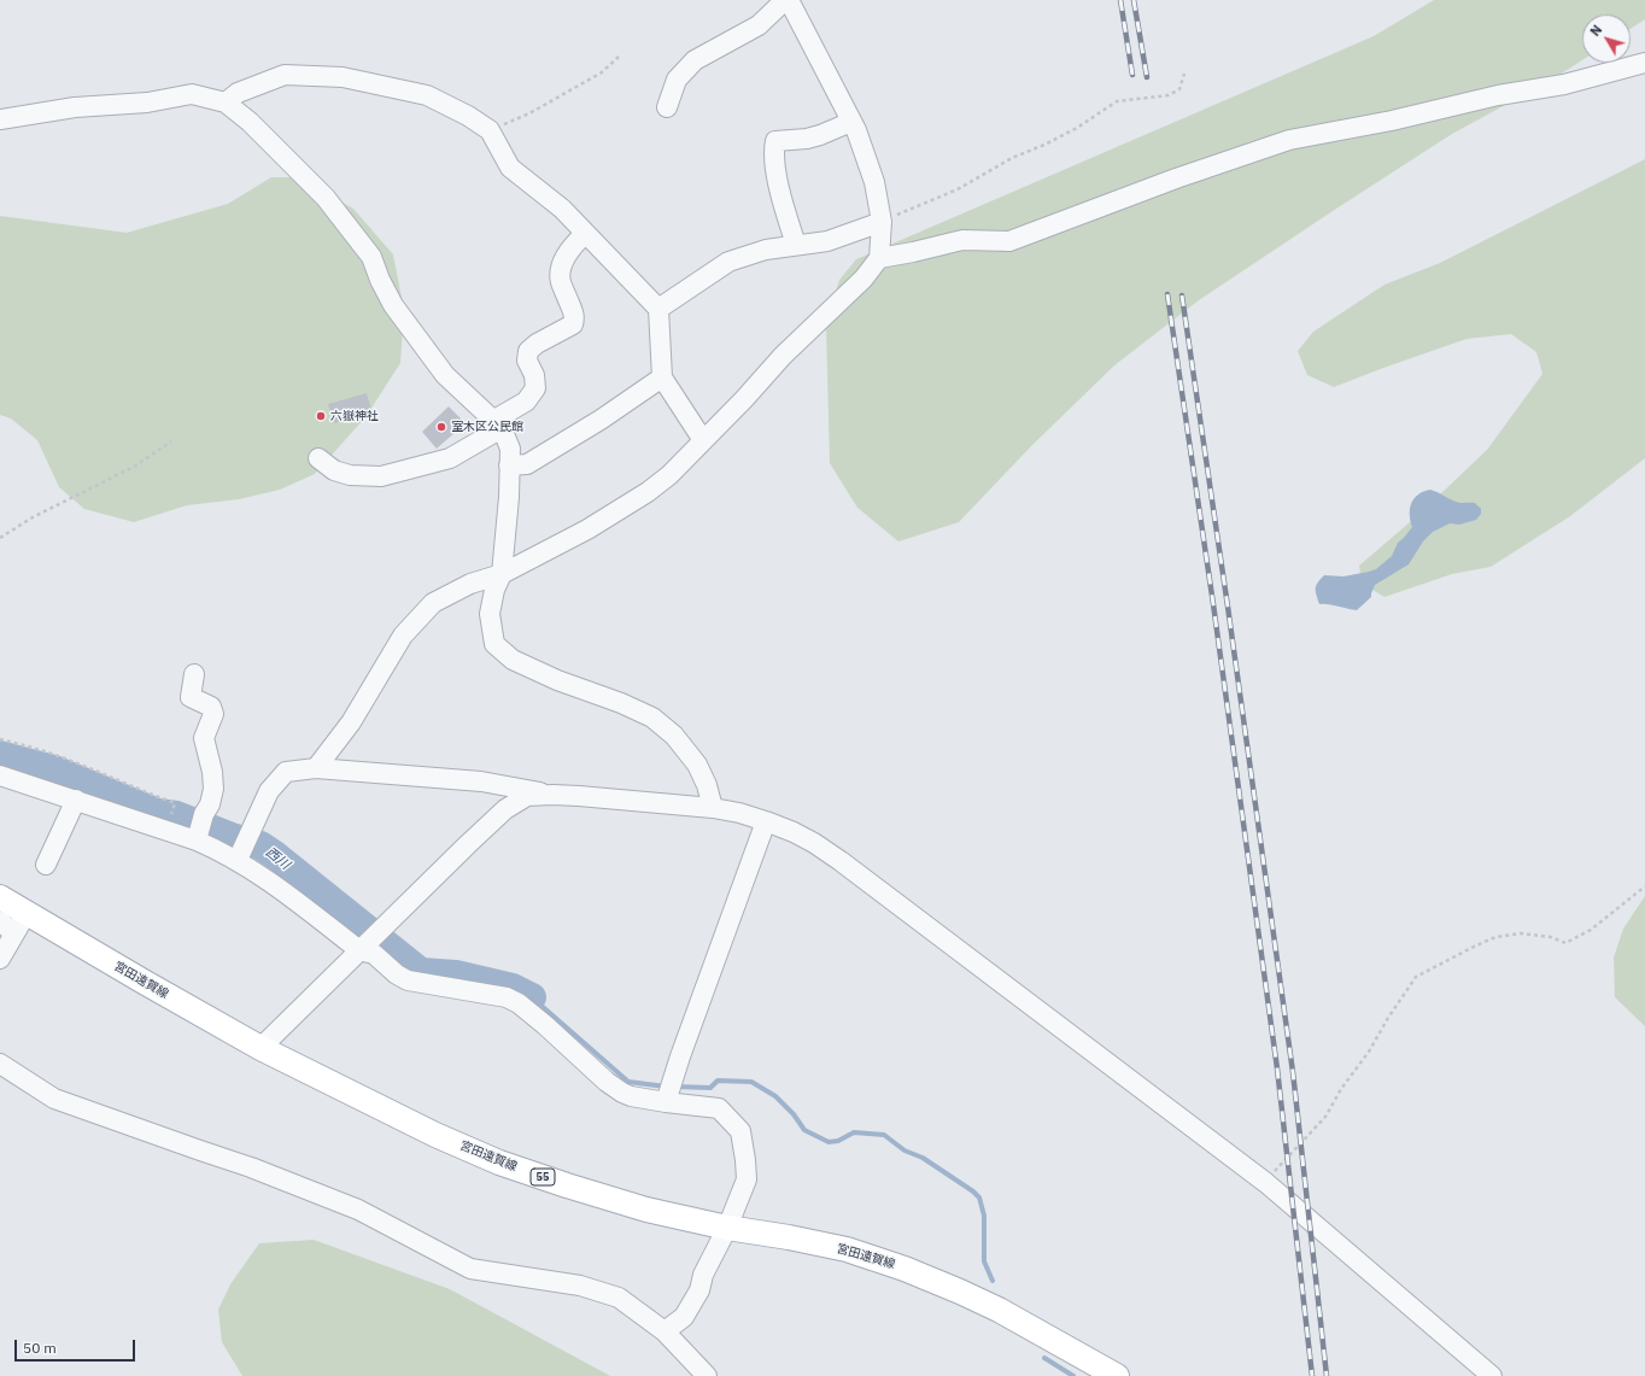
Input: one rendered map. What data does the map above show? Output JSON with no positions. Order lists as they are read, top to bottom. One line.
{"streets":{"main road":["宮田遠賀線","55"]},"water":["西川"],"places":["六嶽神社","室木区公民館"],"scale_bar":"50 m","north":"top left"}
